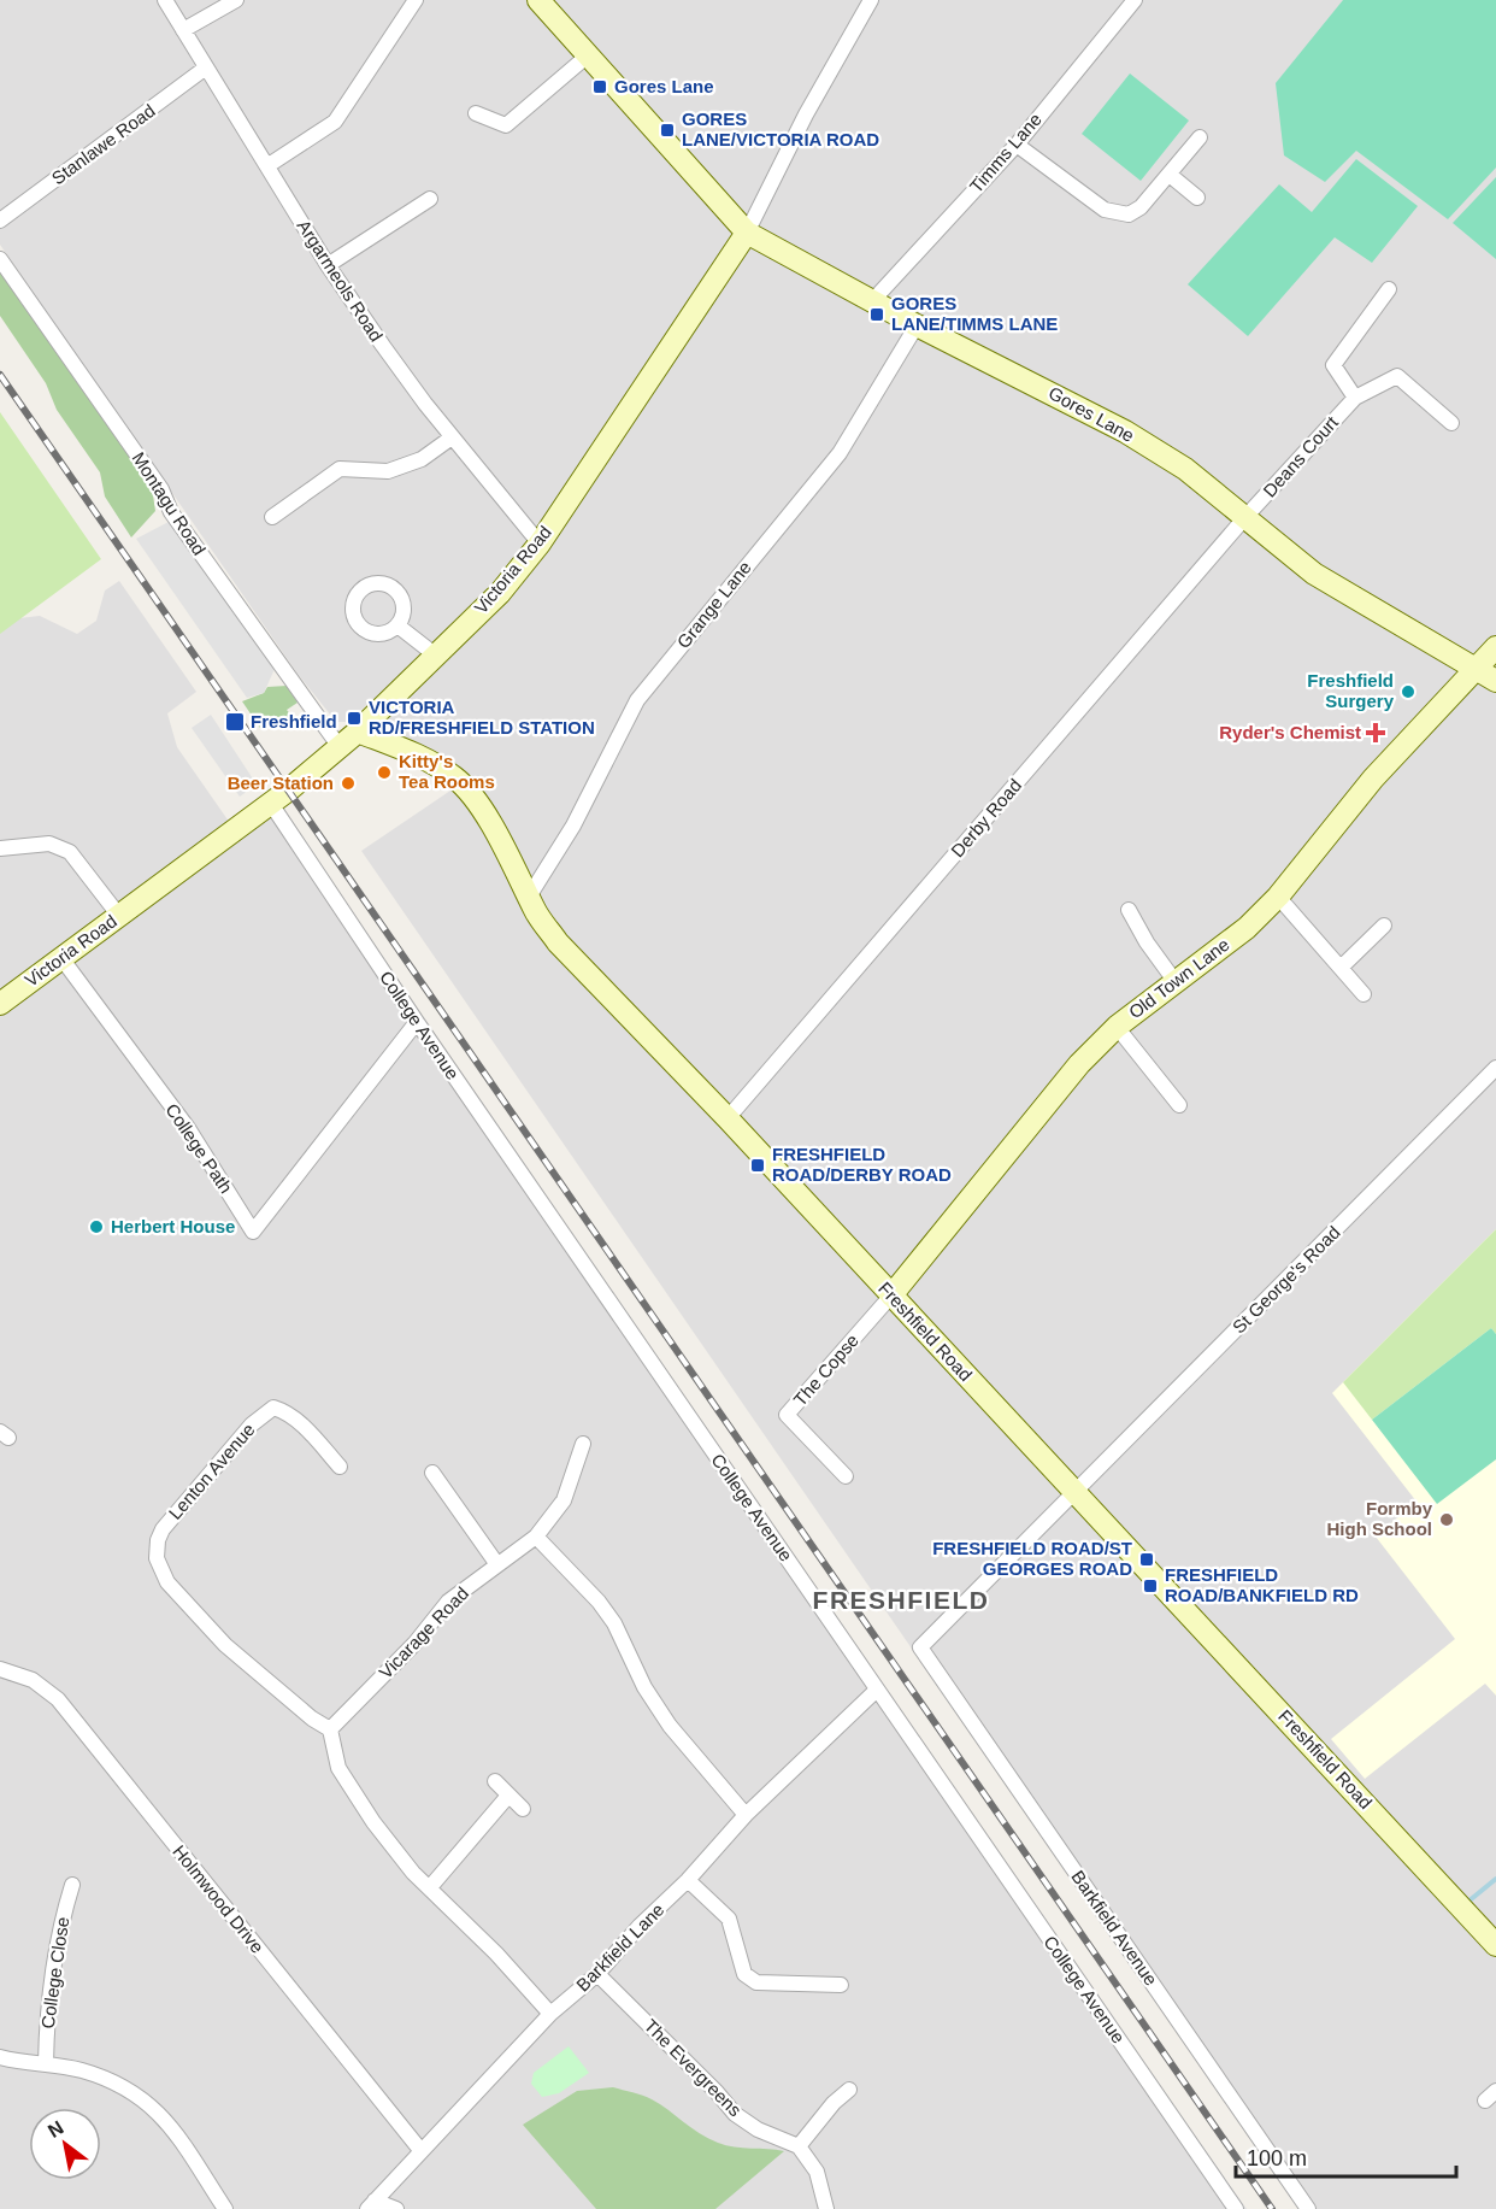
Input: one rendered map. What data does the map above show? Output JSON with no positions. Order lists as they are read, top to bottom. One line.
{"streets":{"street":["Stanlawe Road","Timms Lane","Argarmeols Road","Gores Lane","Deans Court","Montagu Road","Victoria Road","Grange Lane","Derby Road","Old Town Lane","College Avenue","College Path","St George's Road","Freshfield Road","The Copse","Lenton Avenue","Vicarage Road","Holmwood Drive","Barkfield Avenue","Barkfield Lane","College Close","The Evergreens"]},"crossings":[["Stanlawe Road","Argarmeols Road"],["Timms Lane","Gores Lane"],["Argarmeols Road","Victoria Road"],["Gores Lane","Deans Court"],["Gores Lane","Victoria Road"],["Gores Lane","Grange Lane"],["Gores Lane","Derby Road"],["Gores Lane","Old Town Lane"],["Deans Court","Derby Road"],["Montagu Road","Victoria Road"],["Victoria Road","College Avenue"],["Victoria Road","College Path"],["Victoria Road","Freshfield Road"],["Grange Lane","Freshfield Road"],["Derby Road","Freshfield Road"],["Old Town Lane","Freshfield Road"],["Old Town Lane","The Copse"],["College Avenue","College Path"],["College Avenue","Barkfield Lane"],["St George's Road","Freshfield Road"],["St George's Road","Barkfield Avenue"],["Freshfield Road","The Copse"],["Freshfield Road","Barkfield Avenue"],["Lenton Avenue","Vicarage Road"],["Holmwood Drive","Barkfield Lane"],["Barkfield Lane","The Evergreens"]],"districts":["FRESHFIELD"],"places":{"transit":["Gores Lane","GORES LANE/VICTORIA ROAD","GORES LANE/TIMMS LANE","VICTORIA RD/FRESHFIELD STATION","Freshfield","FRESHFIELD ROAD/DERBY ROAD","FRESHFIELD ROAD/ST GEORGES ROAD","FRESHFIELD ROAD/BANKFIELD RD"],"other":["Freshfield Surgery","Kitty's Tea Rooms","Beer Station","Herbert House","Formby High School"],"health":["Ryder's Chemist"]},"scale_bar":"100 m","north":"top left"}
